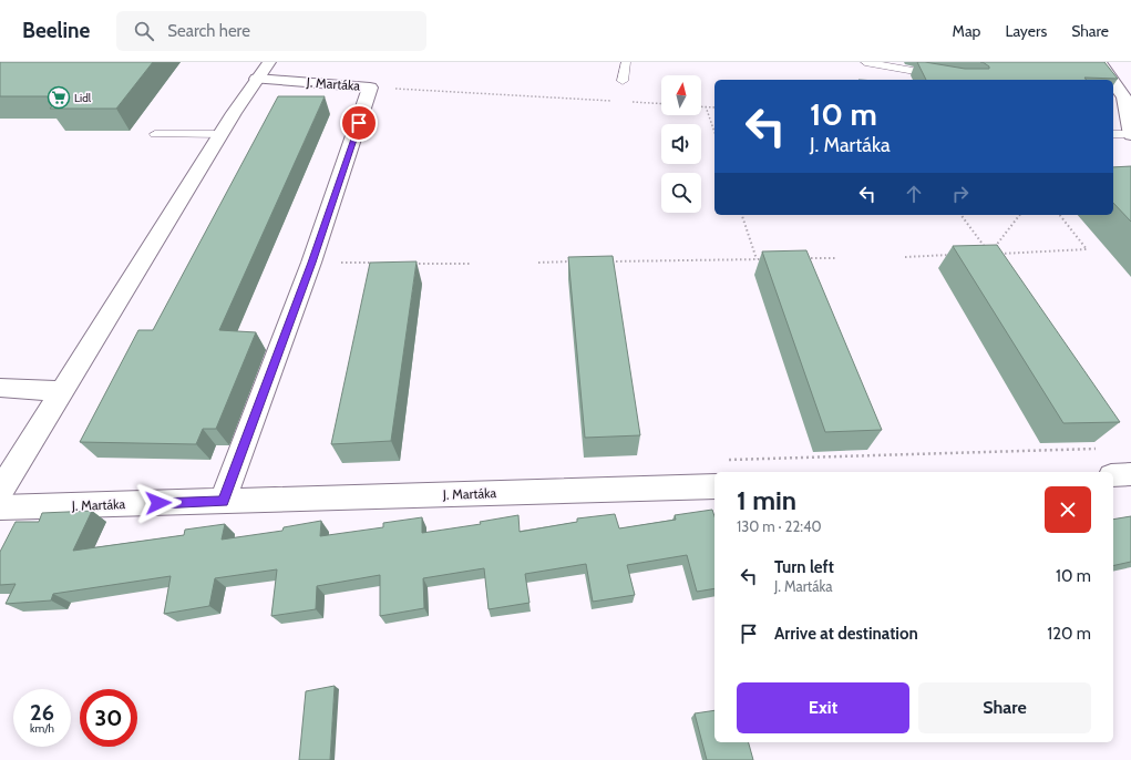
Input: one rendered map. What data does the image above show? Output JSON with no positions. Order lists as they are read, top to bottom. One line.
{"streets":{"street":["J. Martáka"]},"places":{"supermarket":["Lidl"]},"north":"top","page":{"header":"Beeline","search":"Search here","nav":["Map","Layers","Share"],"turn":["10 m","J. Martáka"],"heading":["1 min","130 m · 22:40"],"list":[{"name":"Turn left","note":"J. Martáka","value":"10 m"},{"name":"Arrive at destination","value":"120 m"}],"buttons":["Exit","Share"],"speed":"26 km/h","limit":"30"}}
